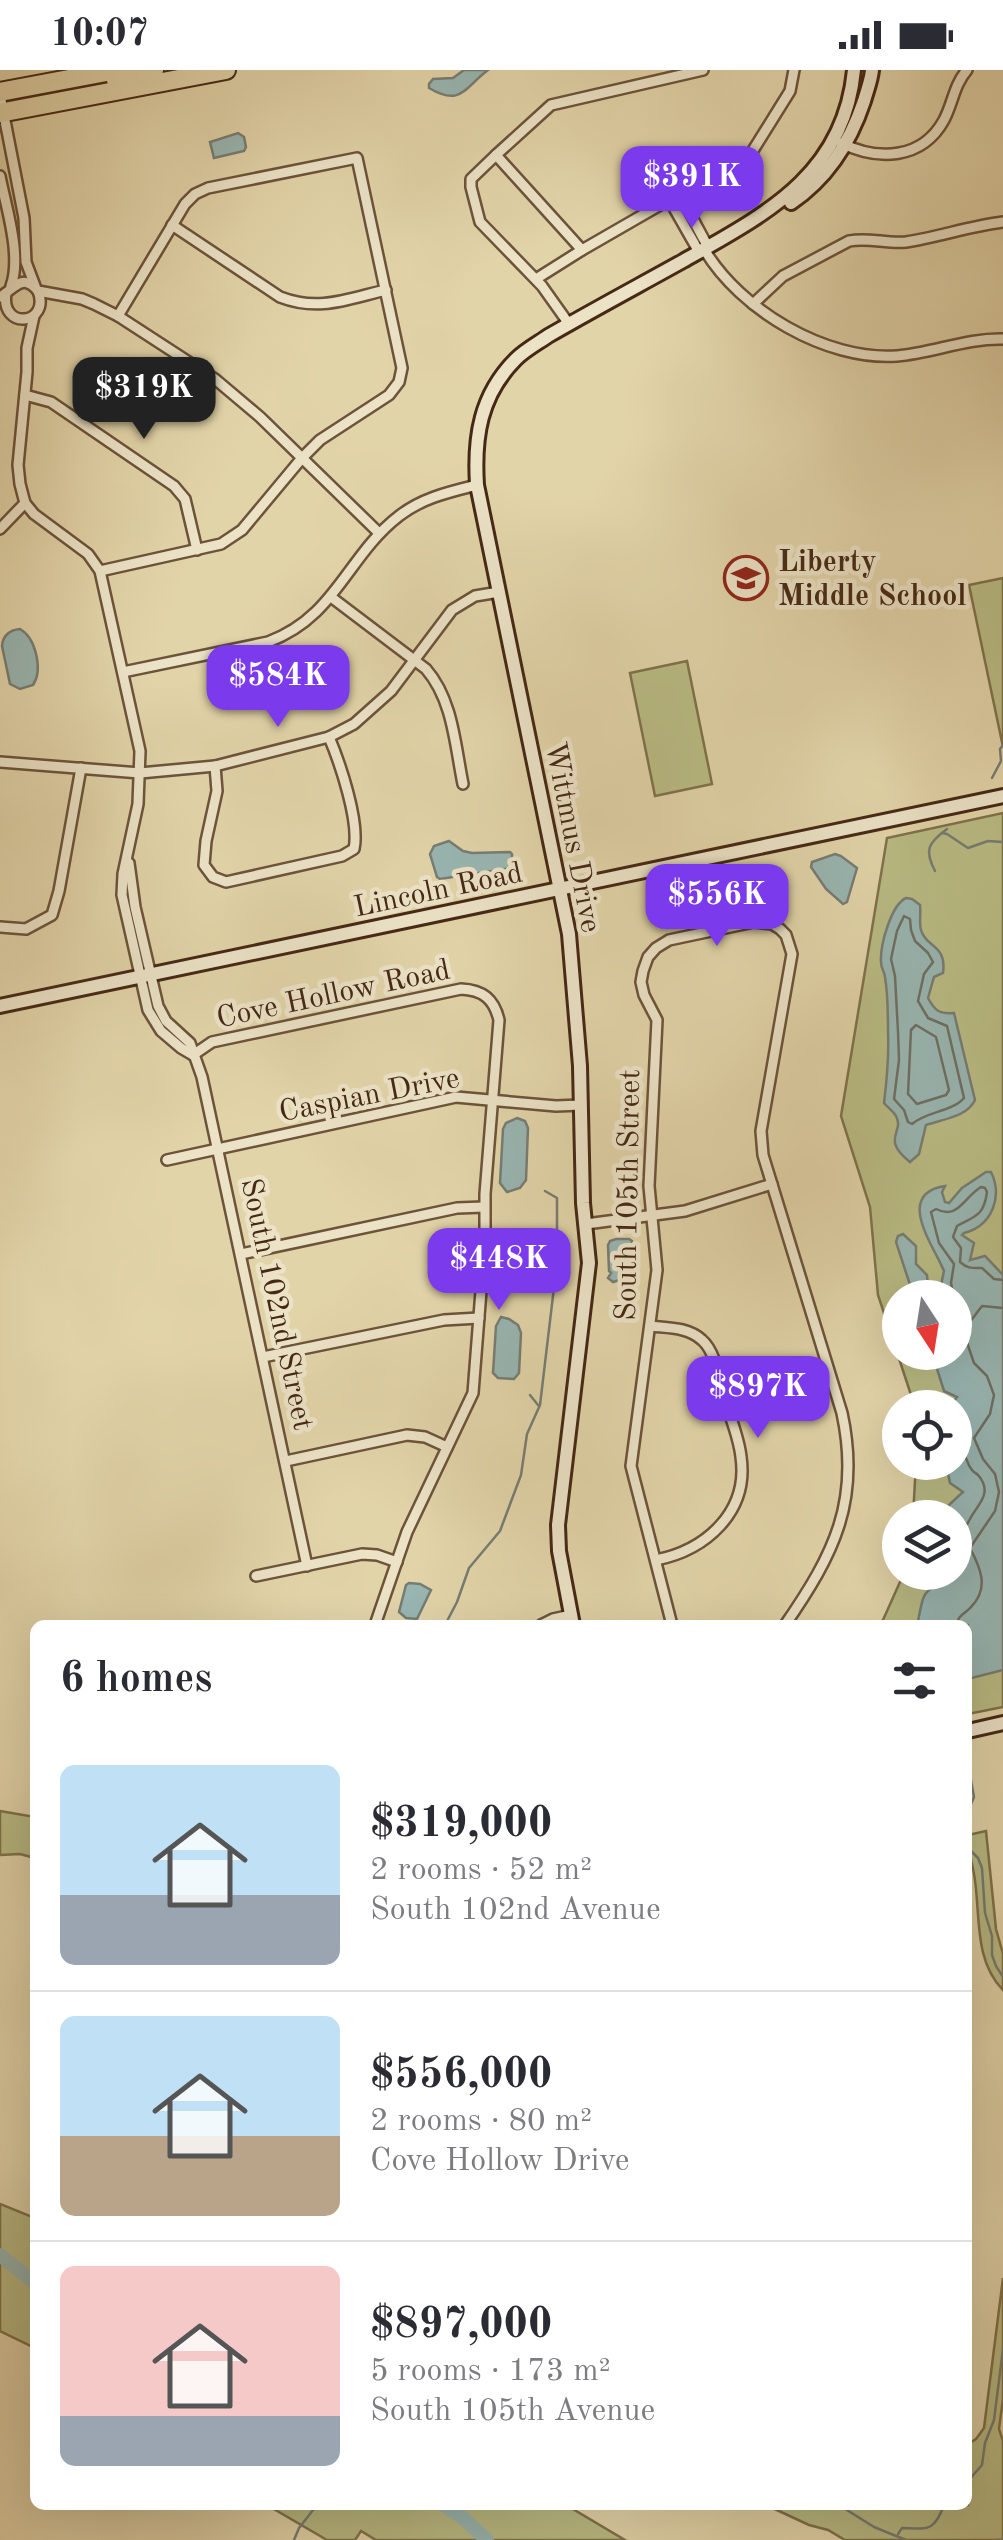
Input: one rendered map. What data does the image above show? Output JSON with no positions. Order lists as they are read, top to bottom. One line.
{"streets":{"street":["Wittmus Drive","Lincoln Road","Cove Hollow Road","Caspian Drive","South 105th Street","South 102nd Street"]},"crossings":[["Wittmus Drive","Lincoln Road"],["Wittmus Drive","Caspian Drive"],["Cove Hollow Road","Caspian Drive"],["Cove Hollow Road","South 102nd Street"],["Caspian Drive","South 102nd Street"]],"places":{"school or university":["Liberty Middle School"]},"north":"bottom","page":{"status":"10:07","price":["$391K","$319K","$584K","$556K","$448K","$897K"],"heading":"6 homes","list":[{"name":"$319,000","note":"2 rooms · 52 m² · South 102nd Avenue"},{"name":"$556,000","note":"2 rooms · 80 m² · Cove Hollow Drive"},{"name":"$897,000","note":"5 rooms · 173 m² · South 105th Avenue"}]}}
